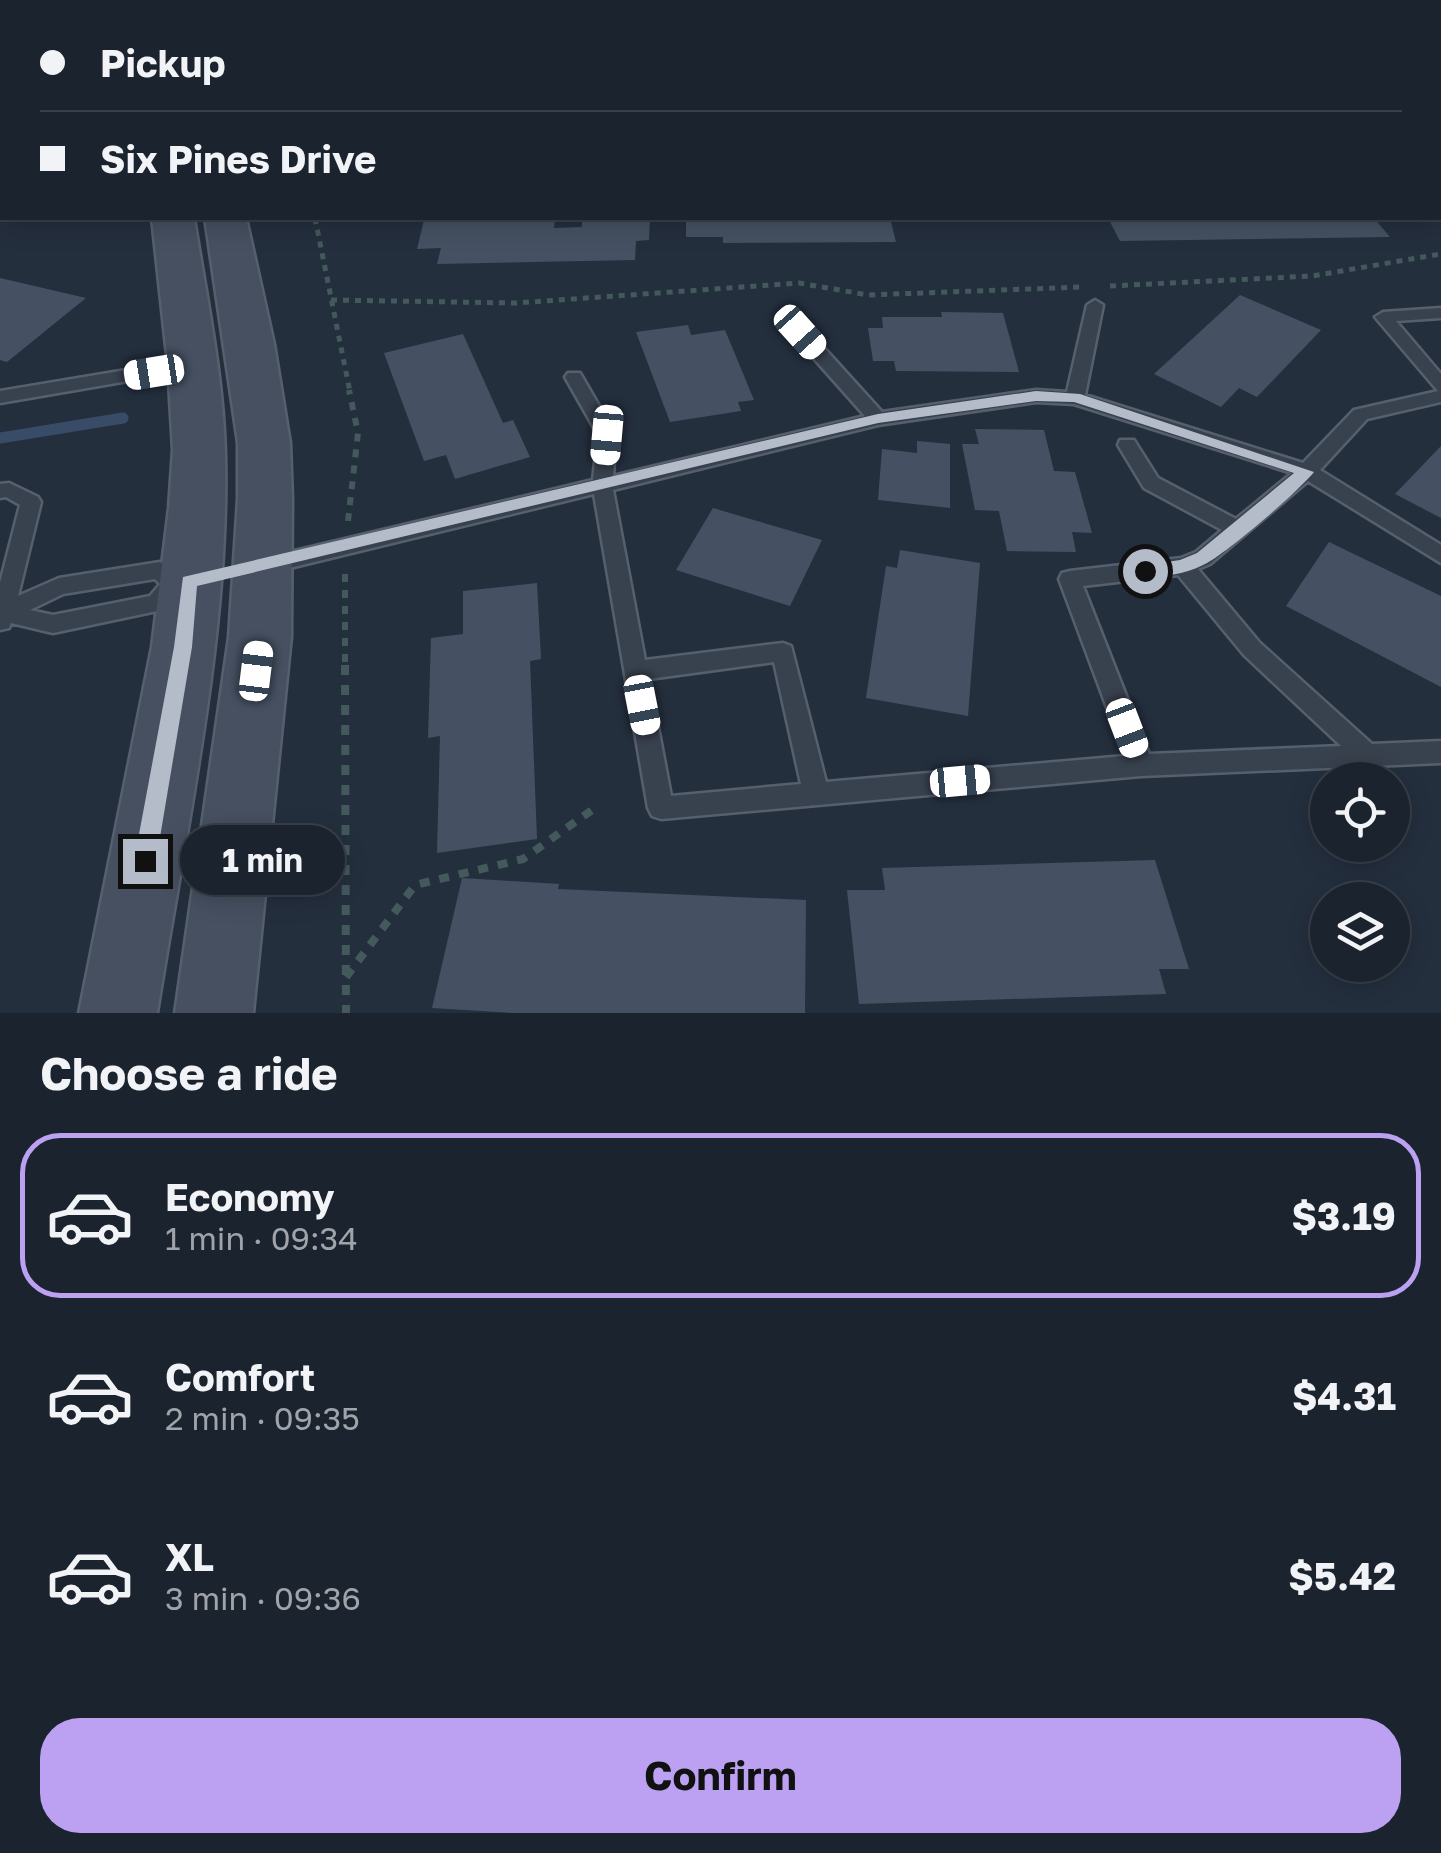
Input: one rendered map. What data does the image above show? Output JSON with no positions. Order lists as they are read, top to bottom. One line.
{"page":{"banner":["Pickup","Six Pines Drive"],"bubble":"1 min","heading":"Choose a ride","list":[{"name":"Economy","note":"1 min · 09:34","value":"$3.19"},{"name":"Comfort","note":"2 min · 09:35","value":"$4.31"},{"name":"XL","note":"3 min · 09:36","value":"$5.42"}],"buttons":"Confirm"}}
